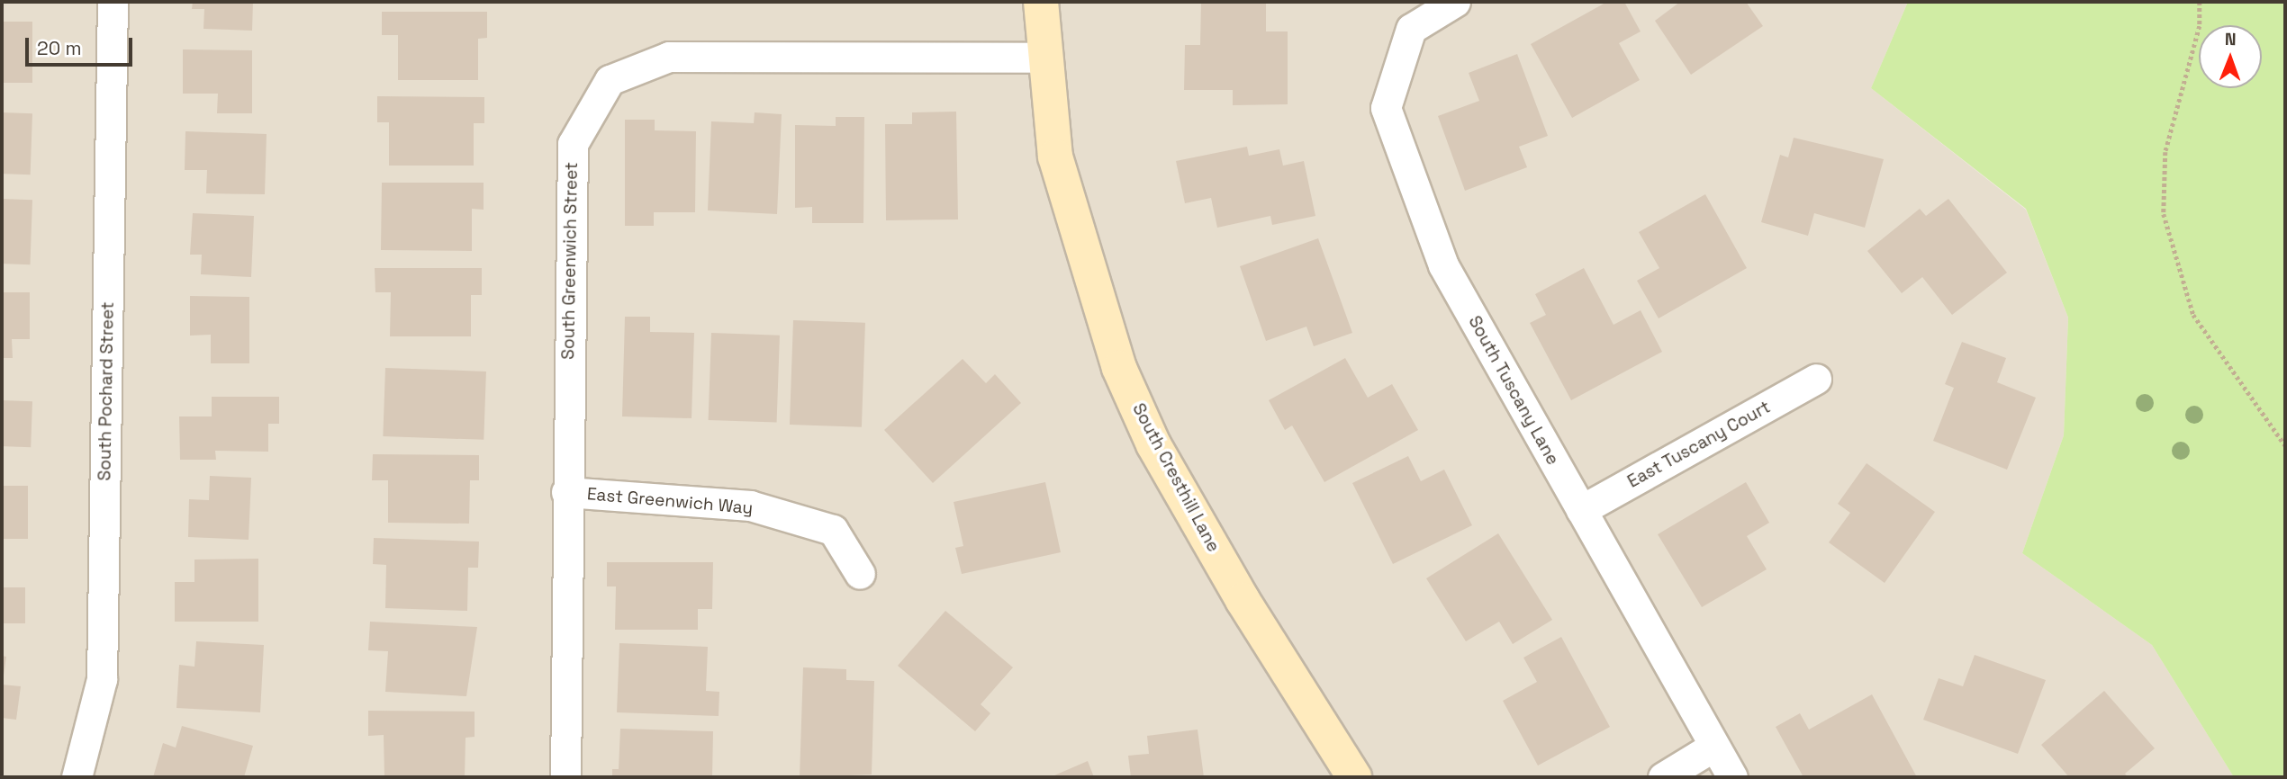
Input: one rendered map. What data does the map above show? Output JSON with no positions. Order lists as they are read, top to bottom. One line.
{"streets":{"street":["South Greenwich Street","South Tuscany Lane","South Pochard Street","East Tuscany Court","South Cresthill Lane","East Greenwich Way"]},"crossings":[["South Greenwich Street","South Cresthill Lane"],["South Greenwich Street","East Greenwich Way"],["South Tuscany Lane","East Tuscany Court"]],"scale_bar":"20 m","north":"top"}
